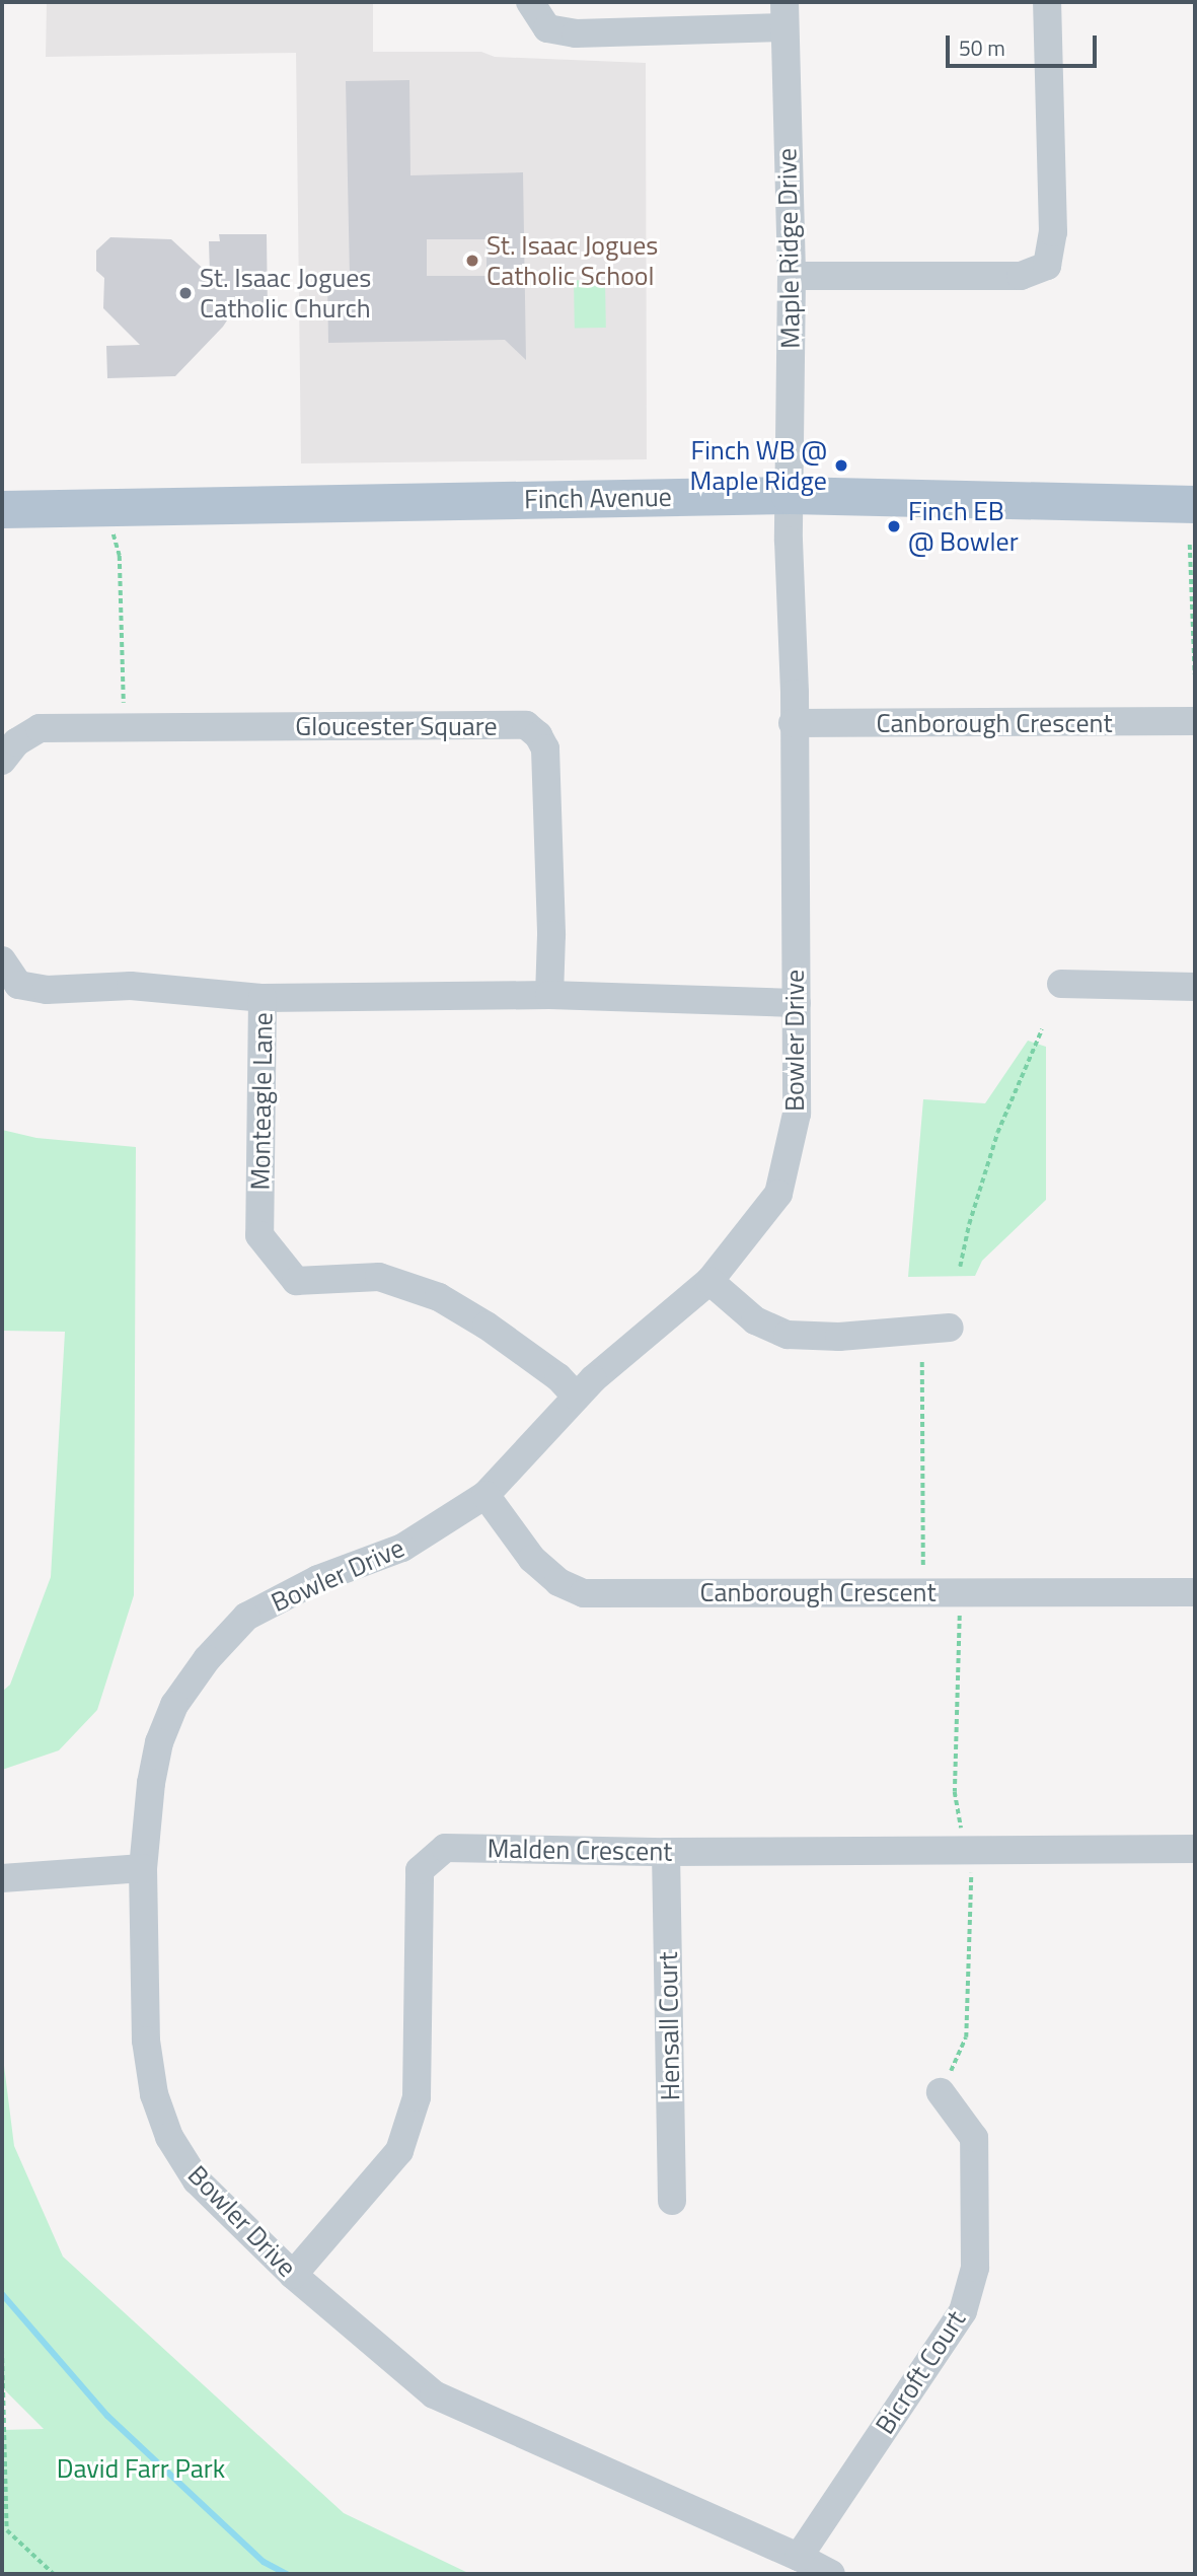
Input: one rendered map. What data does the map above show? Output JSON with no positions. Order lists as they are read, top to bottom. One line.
{"streets":{"main road":["Finch Avenue"],"street":["Maple Ridge Drive","Canborough Crescent","Gloucester Square","Bowler Drive","Monteagle Lane","Malden Crescent","Hensall Court","Bicroft Court"]},"crossings":[["Maple Ridge Drive","Finch Avenue"],["Maple Ridge Drive","Bowler Drive"],["Finch Avenue","Bowler Drive"],["Canborough Crescent","Bowler Drive"],["Gloucester Square","Monteagle Lane"],["Bowler Drive","Monteagle Lane"],["Bowler Drive","Malden Crescent"],["Bowler Drive","Bicroft Court"],["Malden Crescent","Hensall Court"]],"parks":["David Farr Park"],"places":["St. Isaac Jogues Catholic School","St. Isaac Jogues Catholic Church","Finch WB @ Maple Ridge","Finch EB @ Bowler"],"scale_bar":"50 m"}
